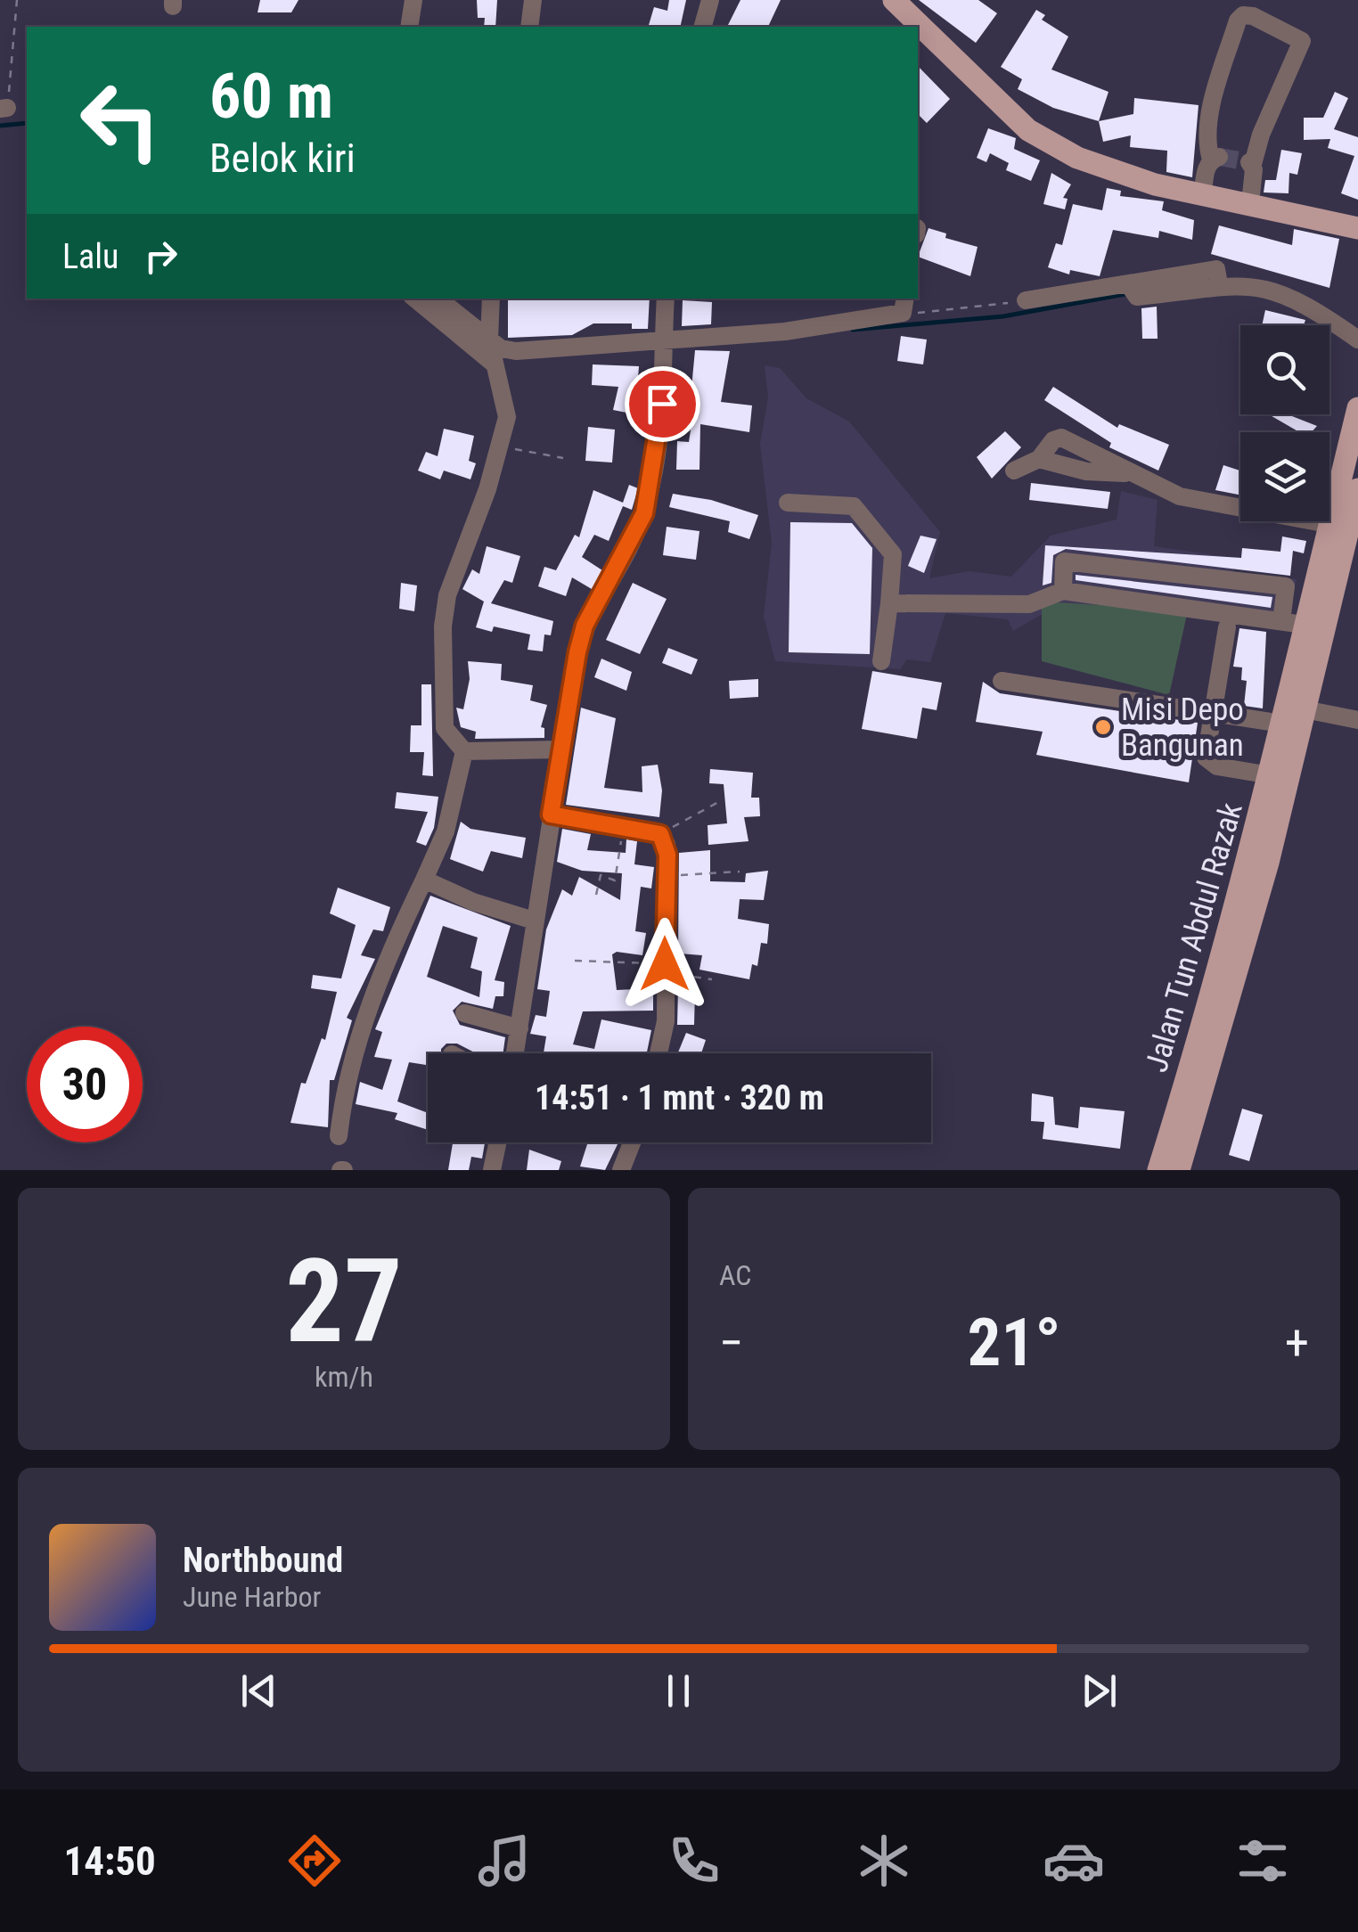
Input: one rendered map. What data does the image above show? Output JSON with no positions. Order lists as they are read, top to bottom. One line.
{"streets":{"main road":["Jalan Tun Abdul Razak"]},"places":["Misi Depo Bangunan"],"page":{"turn":["60 m","Belok kiri"],"then":"Lalu","limit":"30","trip":"14:51 · 1 mnt · 320 m","tile":[["27","km/h"],"AC"],"heat":["−","21°","+"],"song":["Northbound","June Harbor"],"tabs":"14:50"}}
